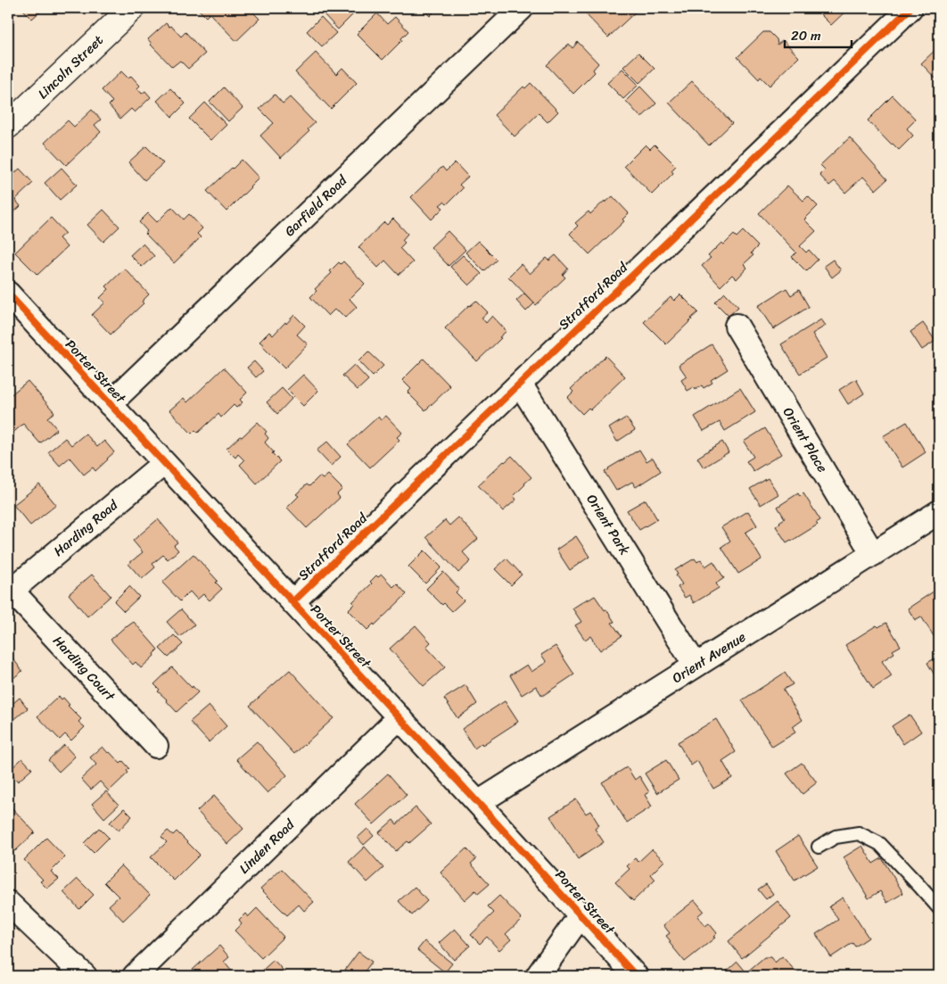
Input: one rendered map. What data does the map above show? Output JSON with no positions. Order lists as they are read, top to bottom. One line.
{"streets":{"street":["Lincoln Street","Garfield Road","Stratford Road","Porter Street","Orient Place","Orient Park","Harding Road","Orient Avenue","Harding Court","Linden Road"]},"crossings":[["Garfield Road","Porter Street"],["Stratford Road","Porter Street"],["Stratford Road","Orient Park"],["Porter Street","Harding Road"],["Porter Street","Orient Avenue"],["Porter Street","Linden Road"],["Orient Place","Orient Avenue"],["Orient Park","Orient Avenue"],["Harding Road","Harding Court"]],"scale_bar":"20 m"}
